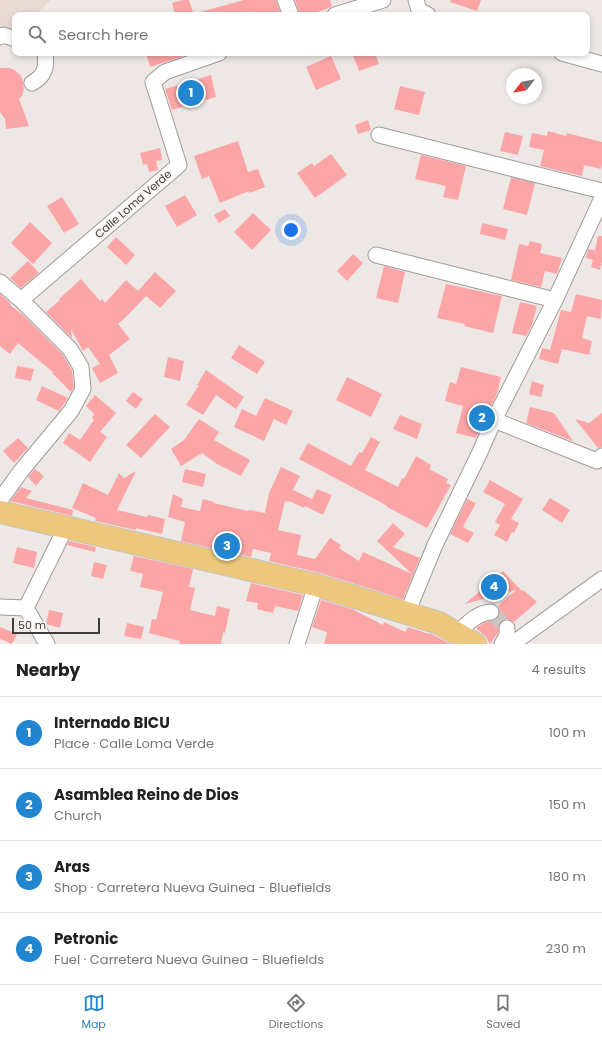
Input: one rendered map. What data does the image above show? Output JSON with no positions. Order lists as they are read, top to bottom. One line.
{"streets":{"street":["Calle Loma Verde"]},"scale_bar":"50 m","north":"bottom left","page":{"search":"Search here","pins":["1","2","3","4"],"scale":"50 m","heading":["Nearby","4 results"],"list":[{"mark":"1","name":"Internado BICU","note":"Place · Calle Loma Verde","value":"100 m"},{"mark":"2","name":"Asamblea Reino de Dios","note":"Church","value":"150 m"},{"mark":"3","name":"Aras","note":"Shop · Carretera Nueva Guinea - Bluefields","value":"180 m"},{"mark":"4","name":"Petronic","note":"Fuel · Carretera Nueva Guinea - Bluefields","value":"230 m"}],"nav":["Map","Directions","Saved"]}}
